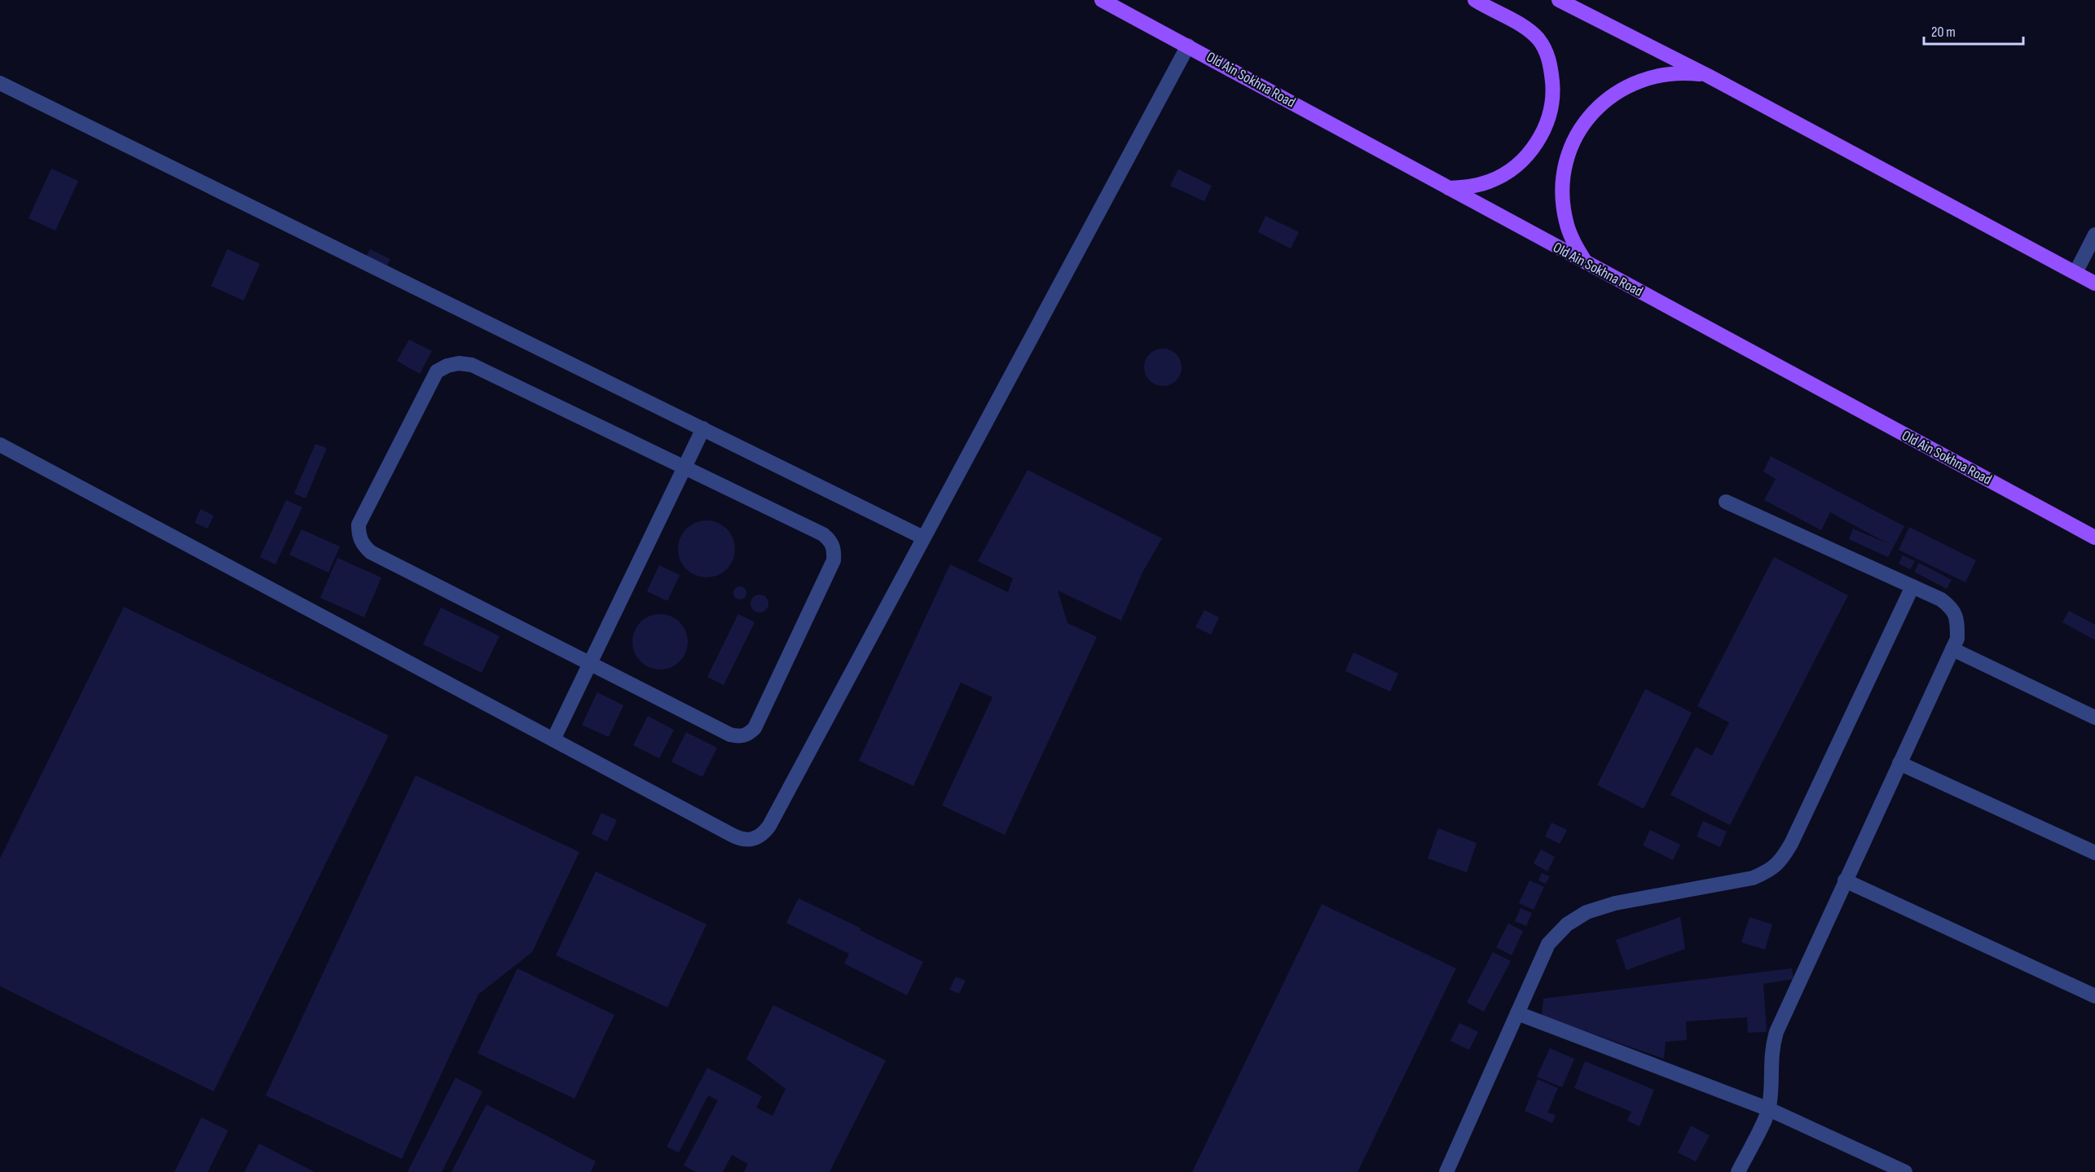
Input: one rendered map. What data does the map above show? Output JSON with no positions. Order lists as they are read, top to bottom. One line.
{"streets":{"main road":["Old Ain Sokhna Road"]},"scale_bar":"20 m"}
